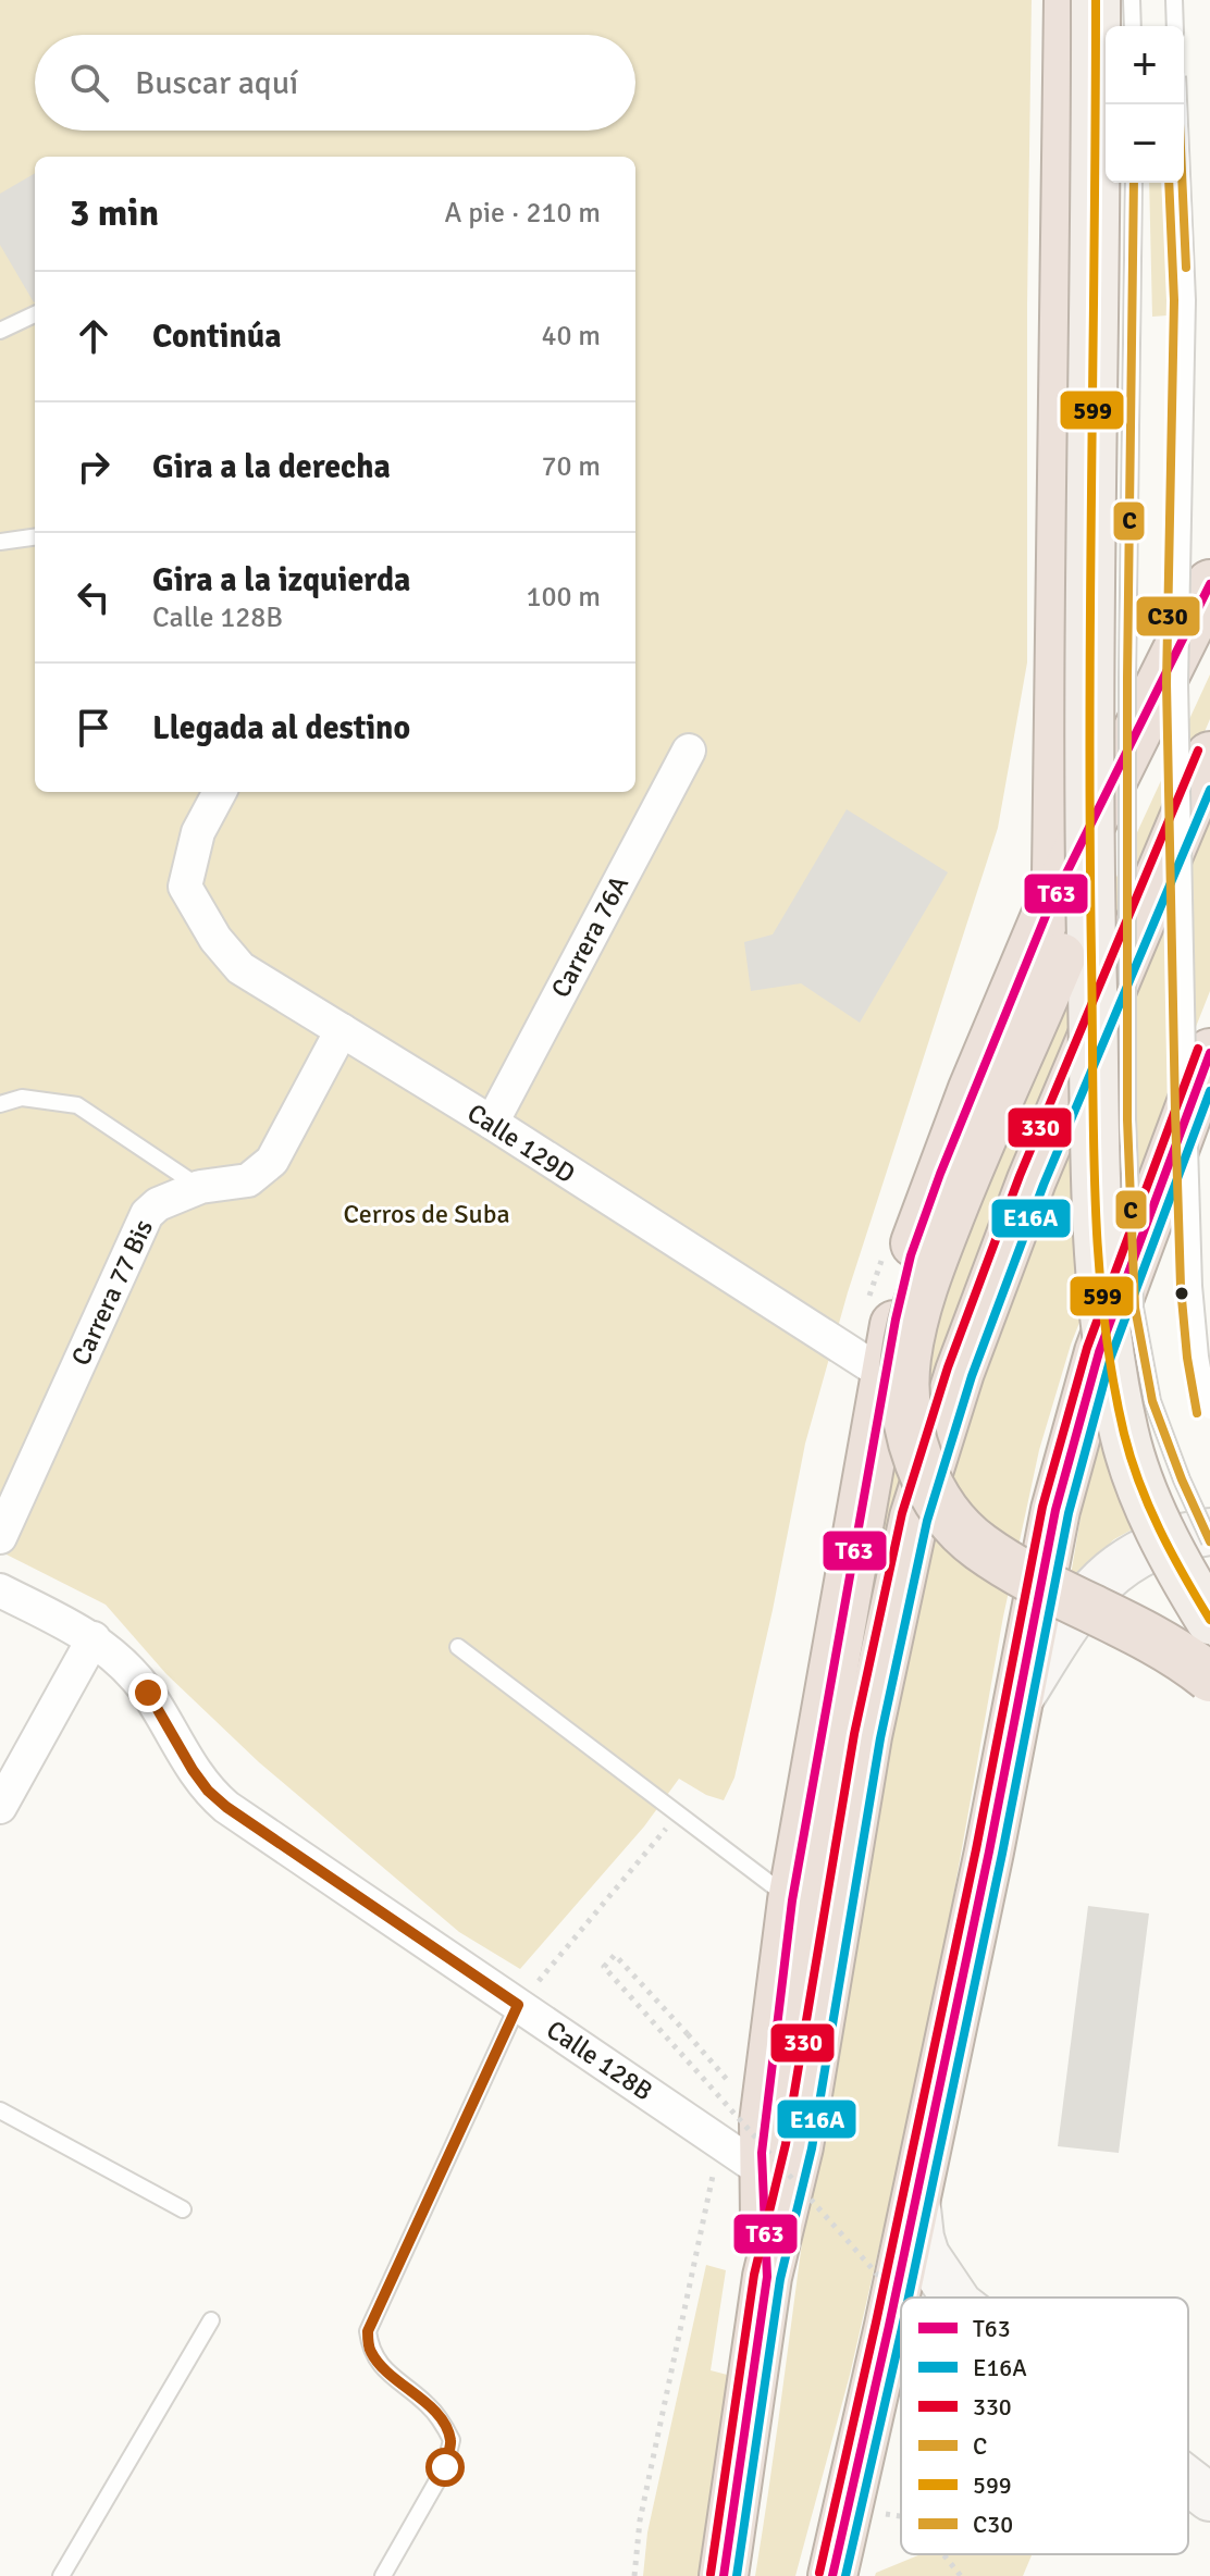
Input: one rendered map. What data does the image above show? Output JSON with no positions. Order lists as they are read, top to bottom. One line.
{"streets":{"street":["Carrera 76A","Calle 129D","Carrera 77 Bis","Calle 128B"]},"crossings":[["Carrera 76A","Calle 129D"],["Calle 129D","Carrera 77 Bis"]],"parks":["Cerros de Suba"],"lines":["transit line 599","transit line C","transit line C30","transit line T63","transit line 330","transit line E16A"],"legend":["T63","E16A","330","C","599","C30"],"page":{"map_buttons":["+","−"],"search":"Buscar aquí","heading":["3 min","A pie · 210 m"],"list":[["Continúa","40 m"],["Gira a la derecha","70 m"],["Gira a la izquierda","Calle 128B","100 m"],"Llegada al destino"]}}
